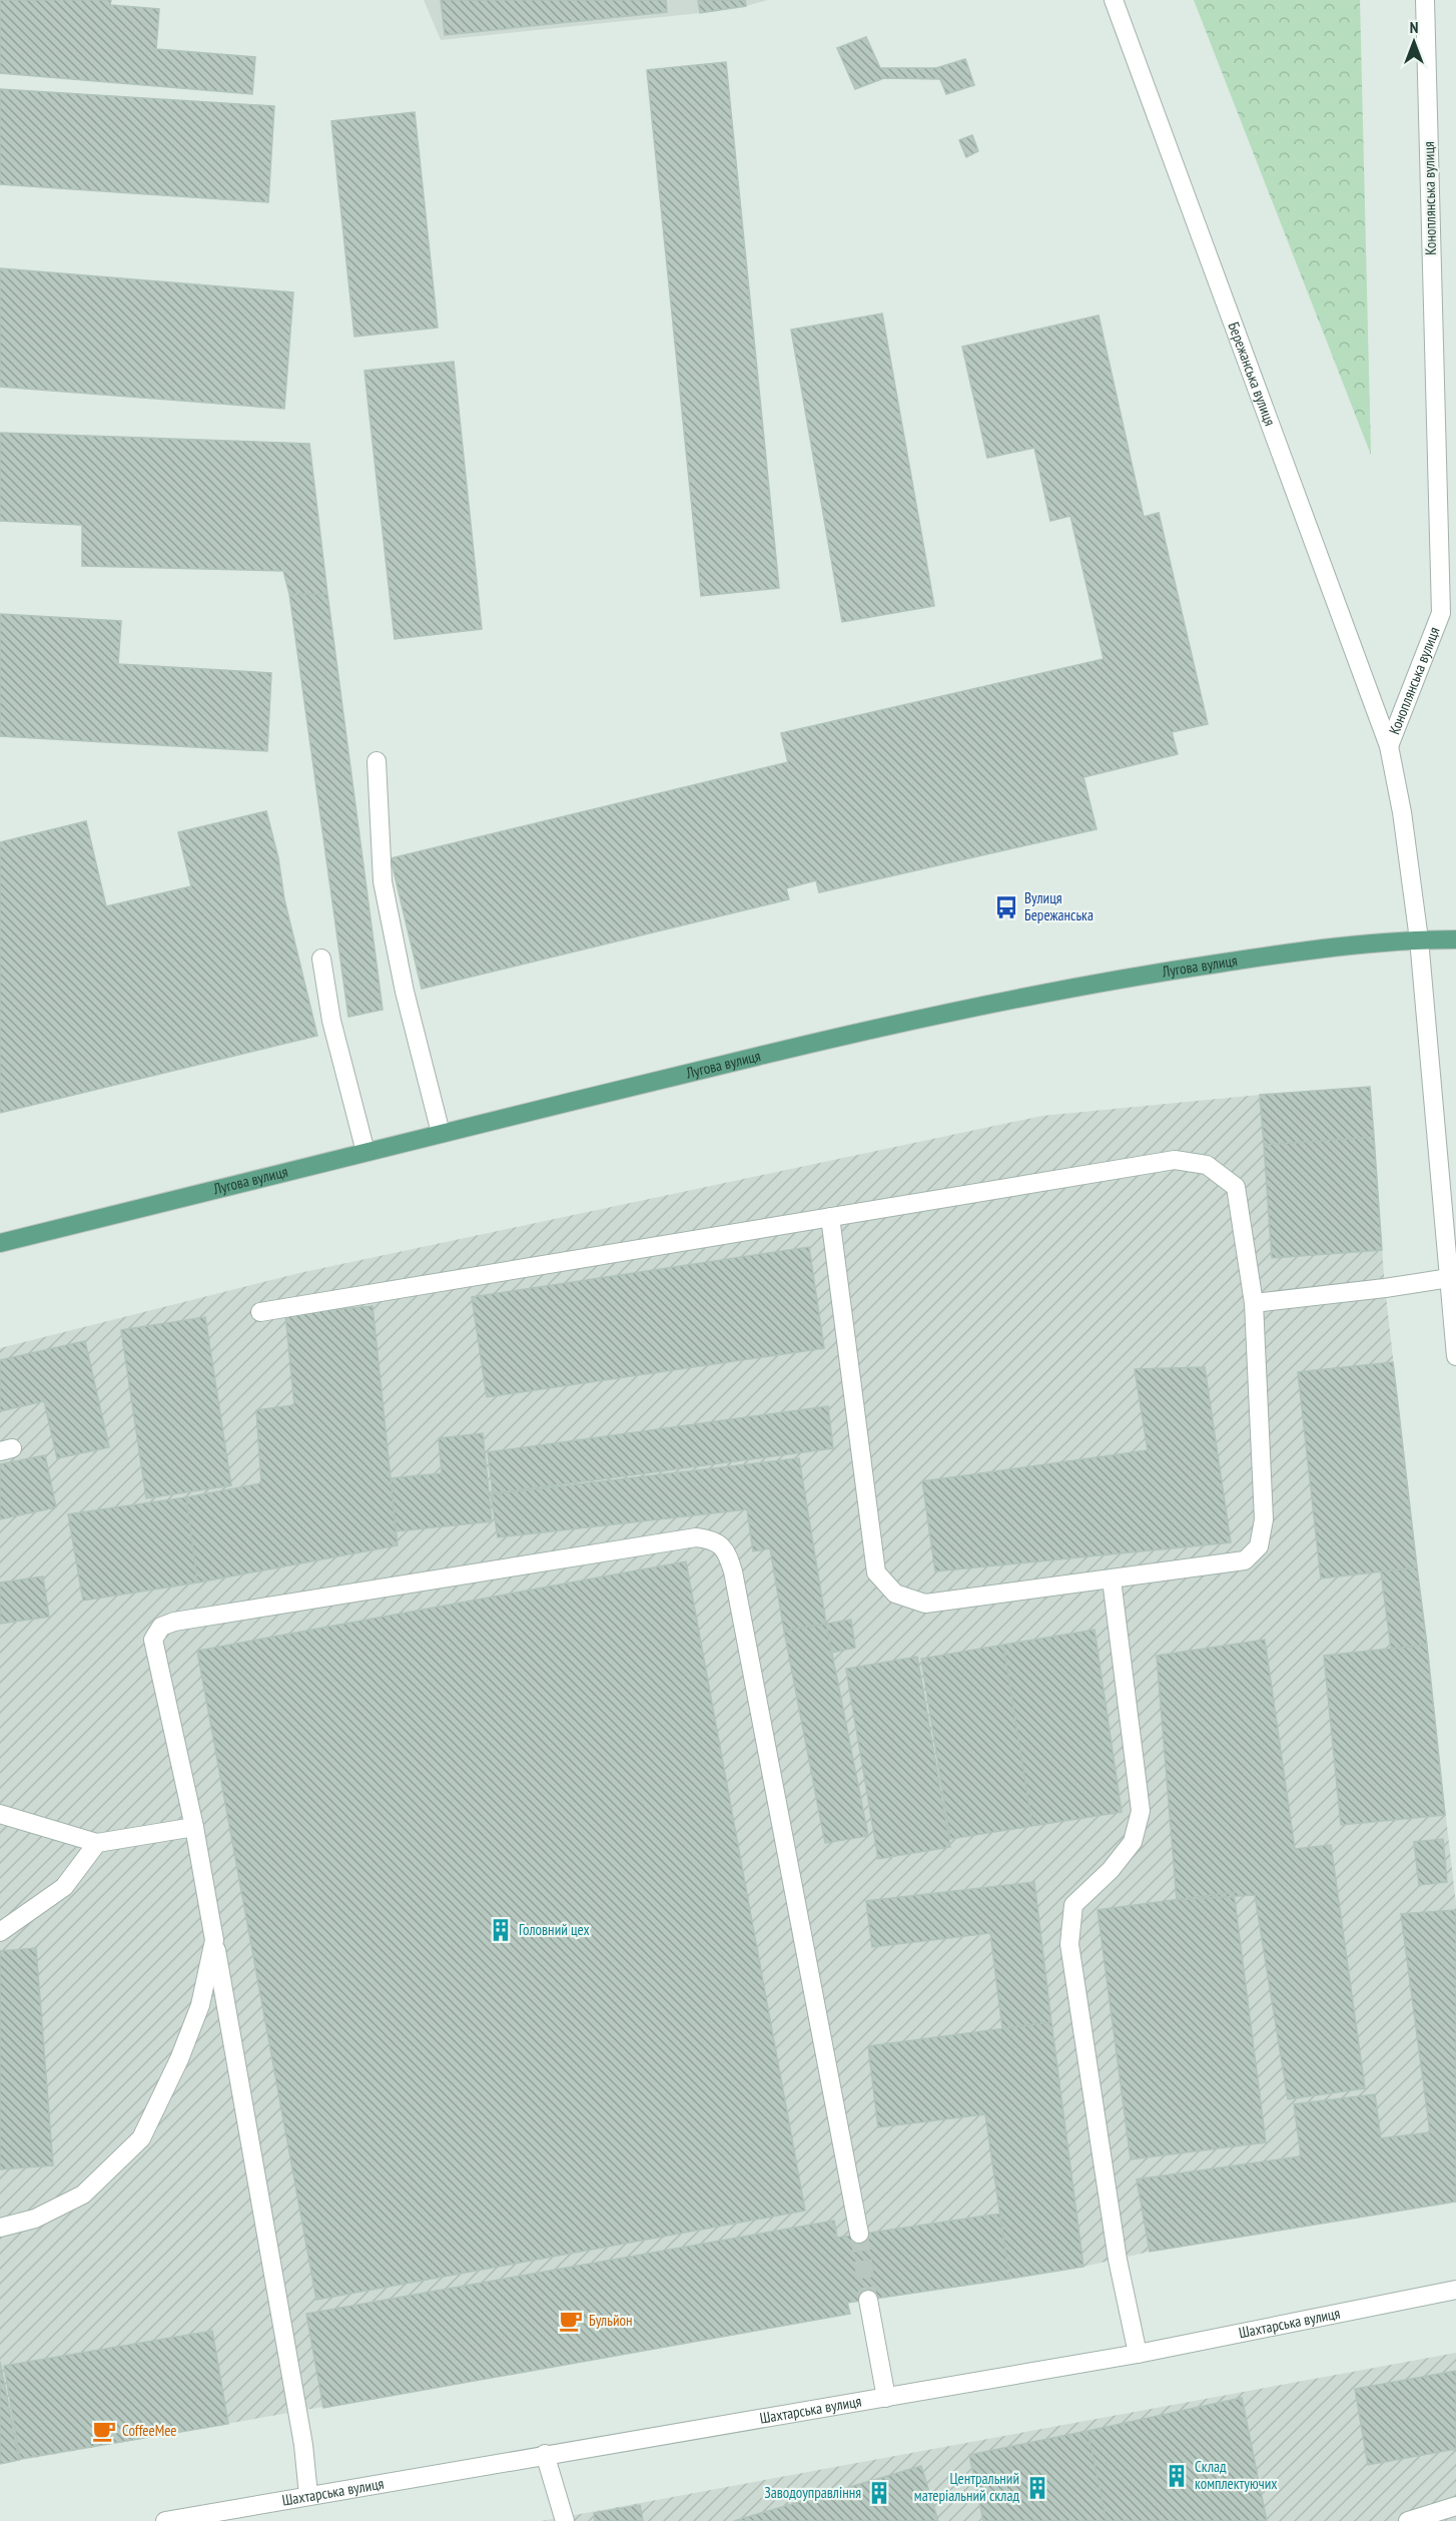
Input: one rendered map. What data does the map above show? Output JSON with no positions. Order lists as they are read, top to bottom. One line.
{"streets":{"main road":["Лугова вулиця"],"street":["Коноплянська вулиця","Бережанська вулиця","Шахтарська вулиця"]},"crossings":[["Коноплянська вулиця","Бережанська вулиця"],["Коноплянська вулиця","Лугова вулиця"]],"places":{"bus stop":["Вулиця Бережанська"],"building":["Головний цех","Склад комплектуючих","Центральний матеріальний склад","Заводоуправління"],"cafe":["Бульйон","CoffeeMee"]},"north":"top"}
